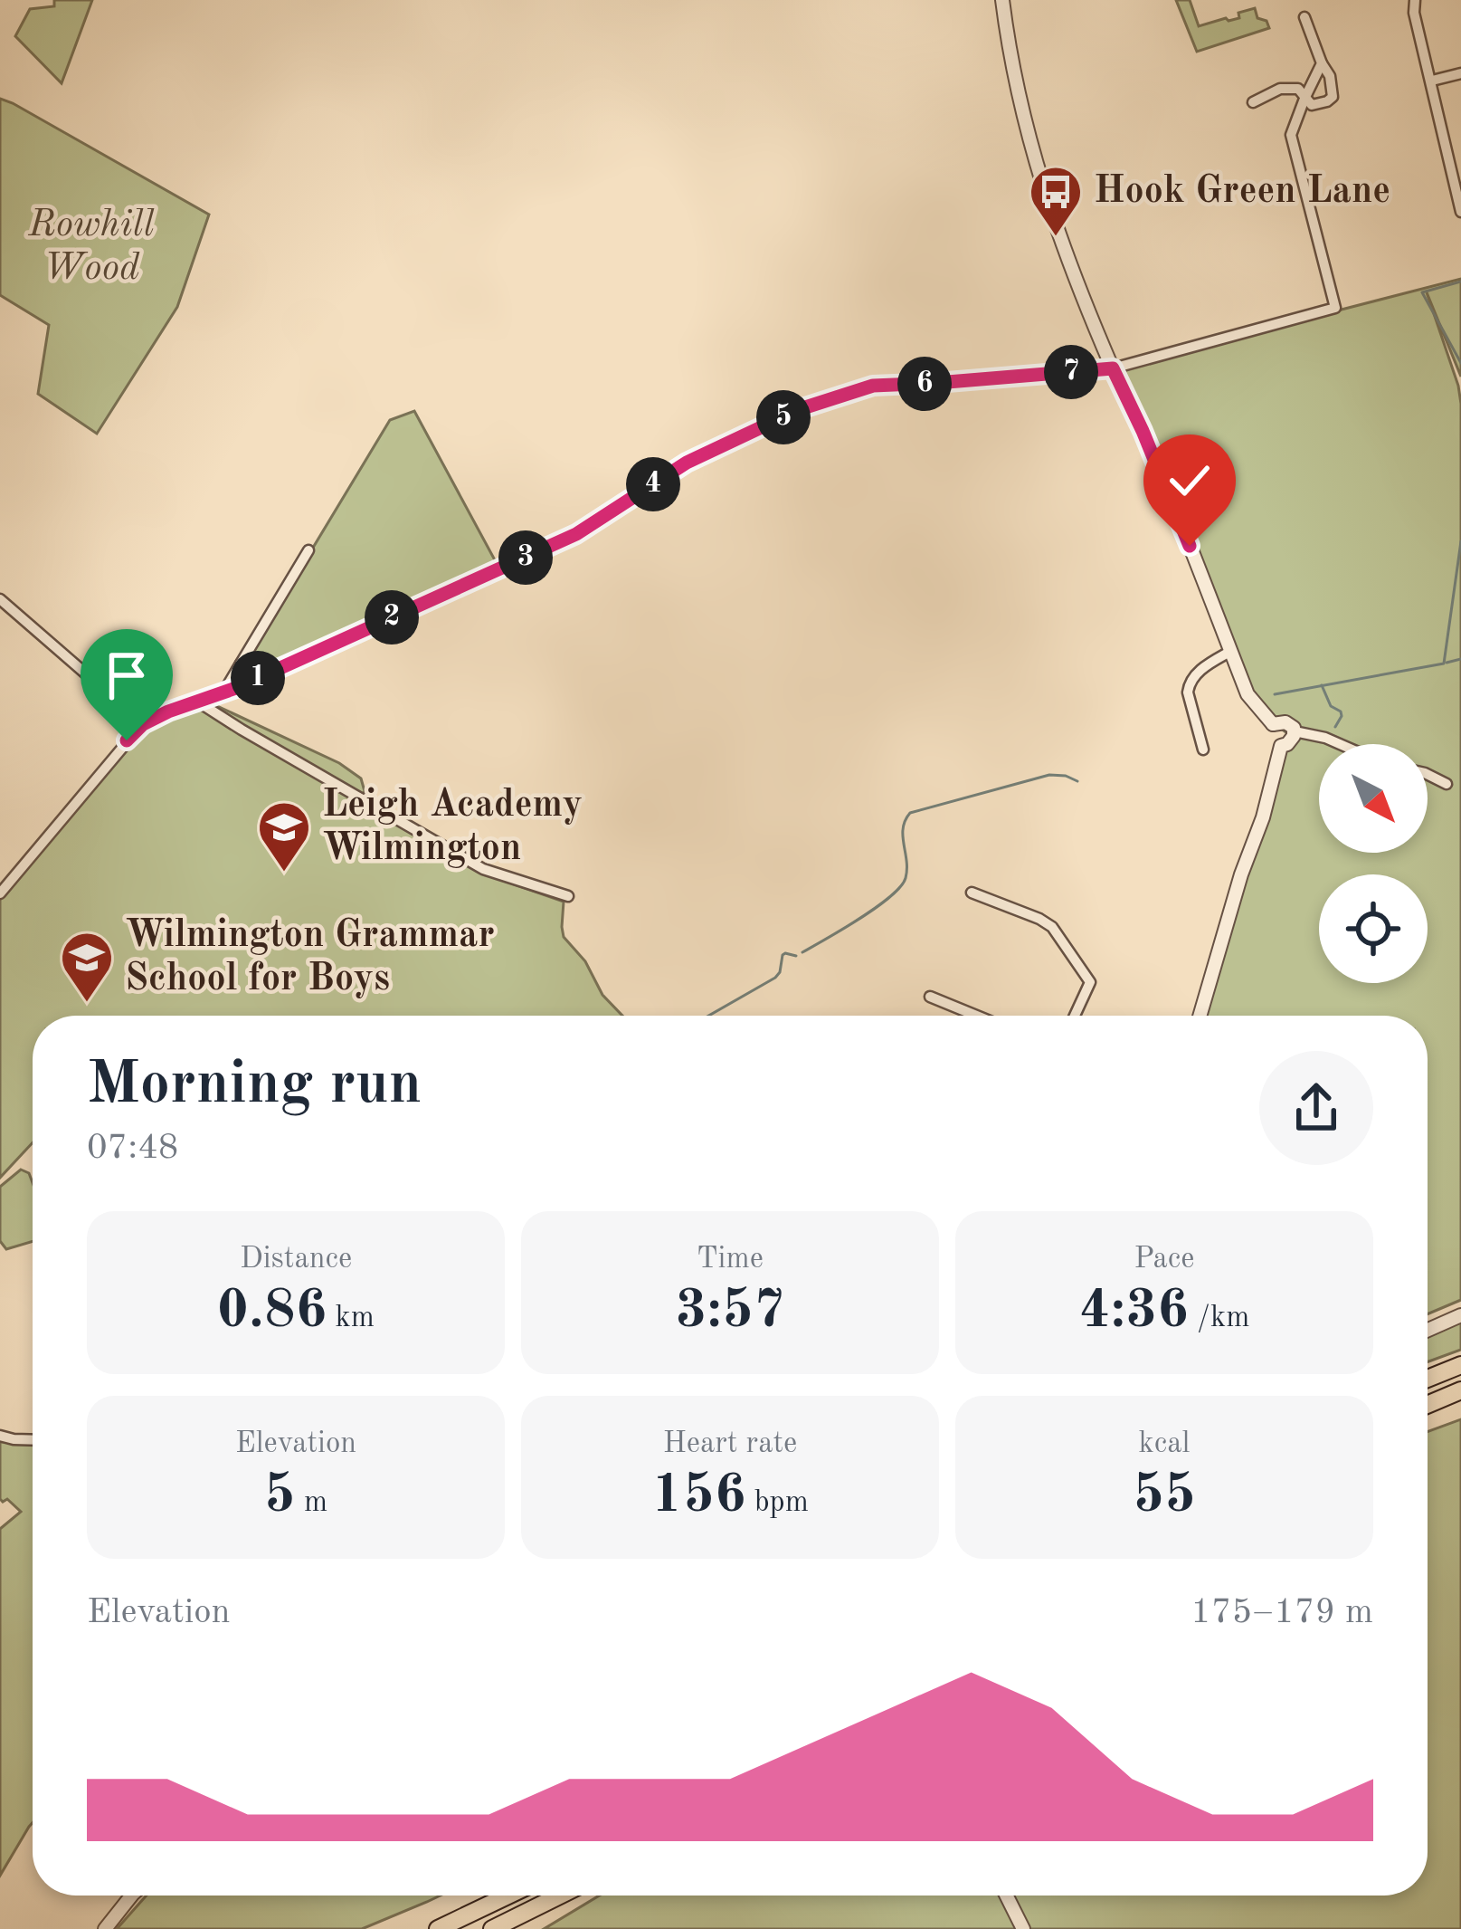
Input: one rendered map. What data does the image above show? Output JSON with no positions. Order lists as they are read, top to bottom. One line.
{"parks":["Rowhill Wood"],"places":{"bus stop":["Hook Green Lane"],"school or university":["Leigh Academy Wilmington","Wilmington Grammar School for Boys"]},"north":"bottom right","page":{"pins":["7","6","5","4","3","2","1"],"heading":["Morning run","07:48"],"stats":[["Distance","0.86 km"],["Time","3:57"],["Pace","4:36 /km"],["Elevation","5 m"],["Heart rate","156 bpm"],["kcal","55"]],"chart":["Elevation","175–179 m"]}}
